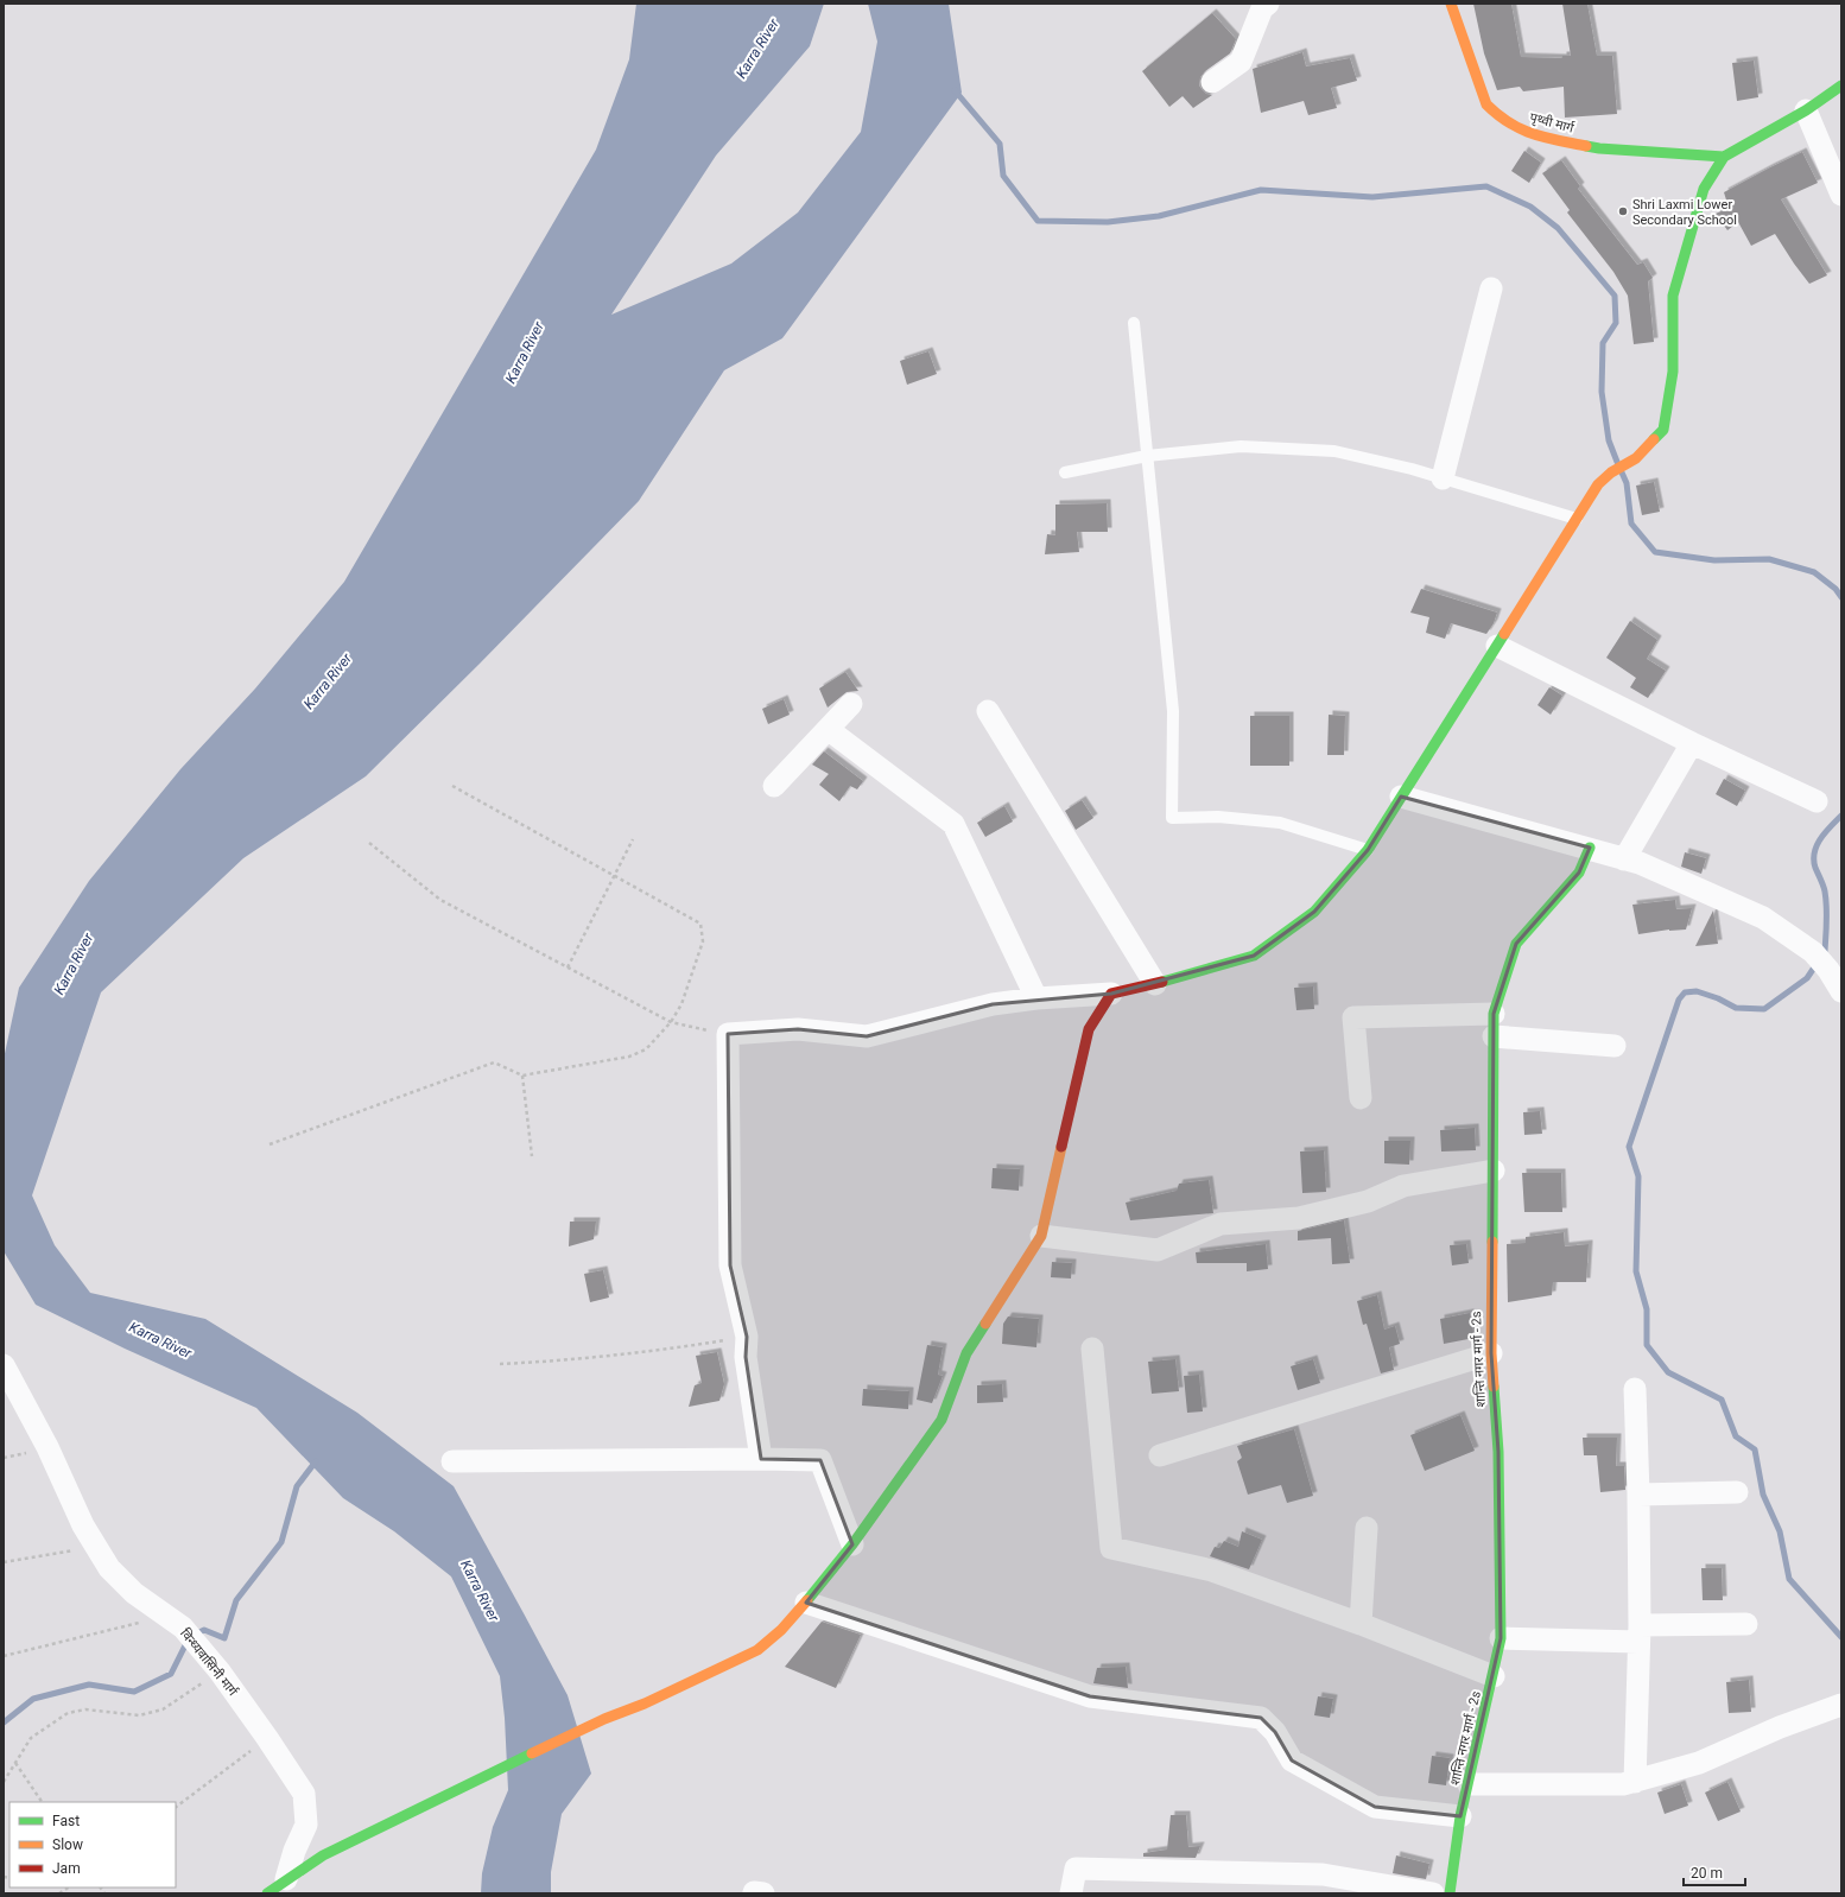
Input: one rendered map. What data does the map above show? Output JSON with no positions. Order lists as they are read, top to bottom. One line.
{"streets":{"main road":["पृथ्वी मार्ग","शान्ति नगर मार्ग - 2s"],"street":["विन्ध्यवासिनी मार्ग"]},"water":["Karra River"],"places":["Shri Laxmi Lower Secondary School"],"legend":["Fast","Slow","Jam"],"scale_bar":"20 m"}
